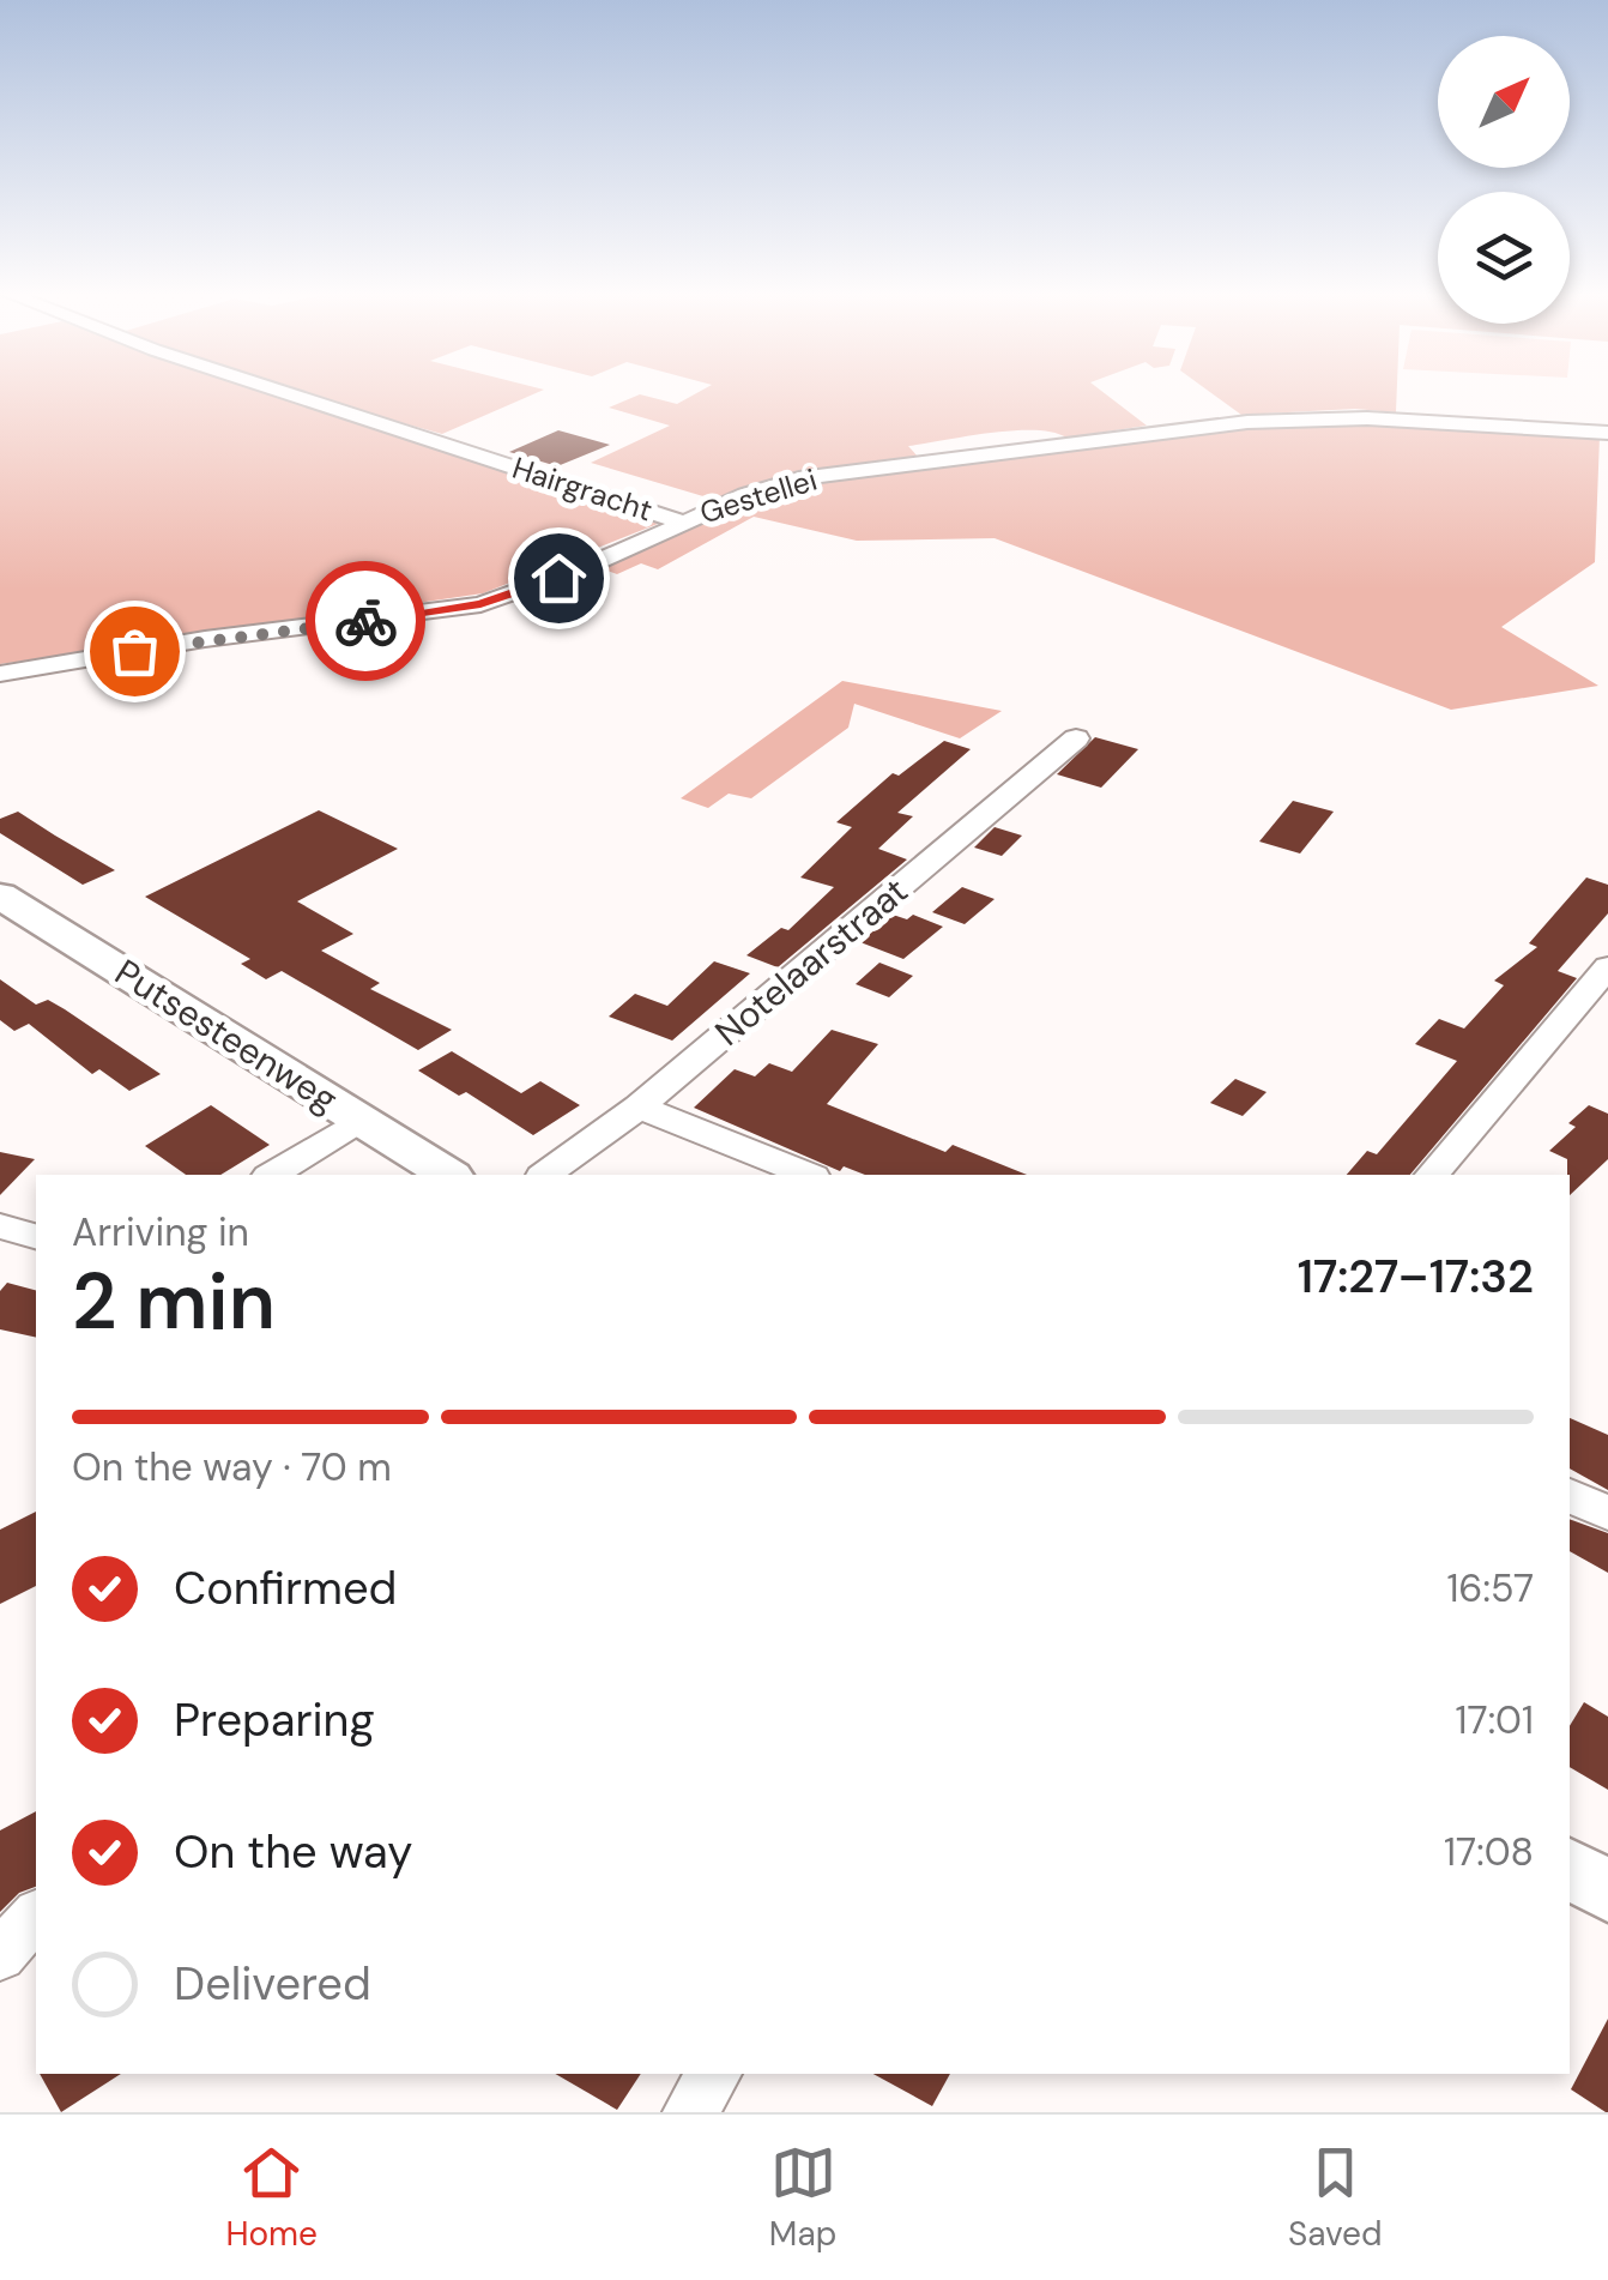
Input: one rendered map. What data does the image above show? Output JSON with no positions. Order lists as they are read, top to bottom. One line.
{"streets":{"main road":["Putsesteenweg"],"street":["Hairgracht","Gestellei","Notelaarstraat"]},"crossings":[["Hairgracht","Gestellei"]],"north":"top right","page":{"heading":["2 min","Arriving in","17:27–17:32"],"bar":"On the way · 70 m","list":[["Confirmed","16:57"],["Preparing","17:01"],["On the way","17:08"],"Delivered"],"tabs":["Home","Map","Saved"]}}
